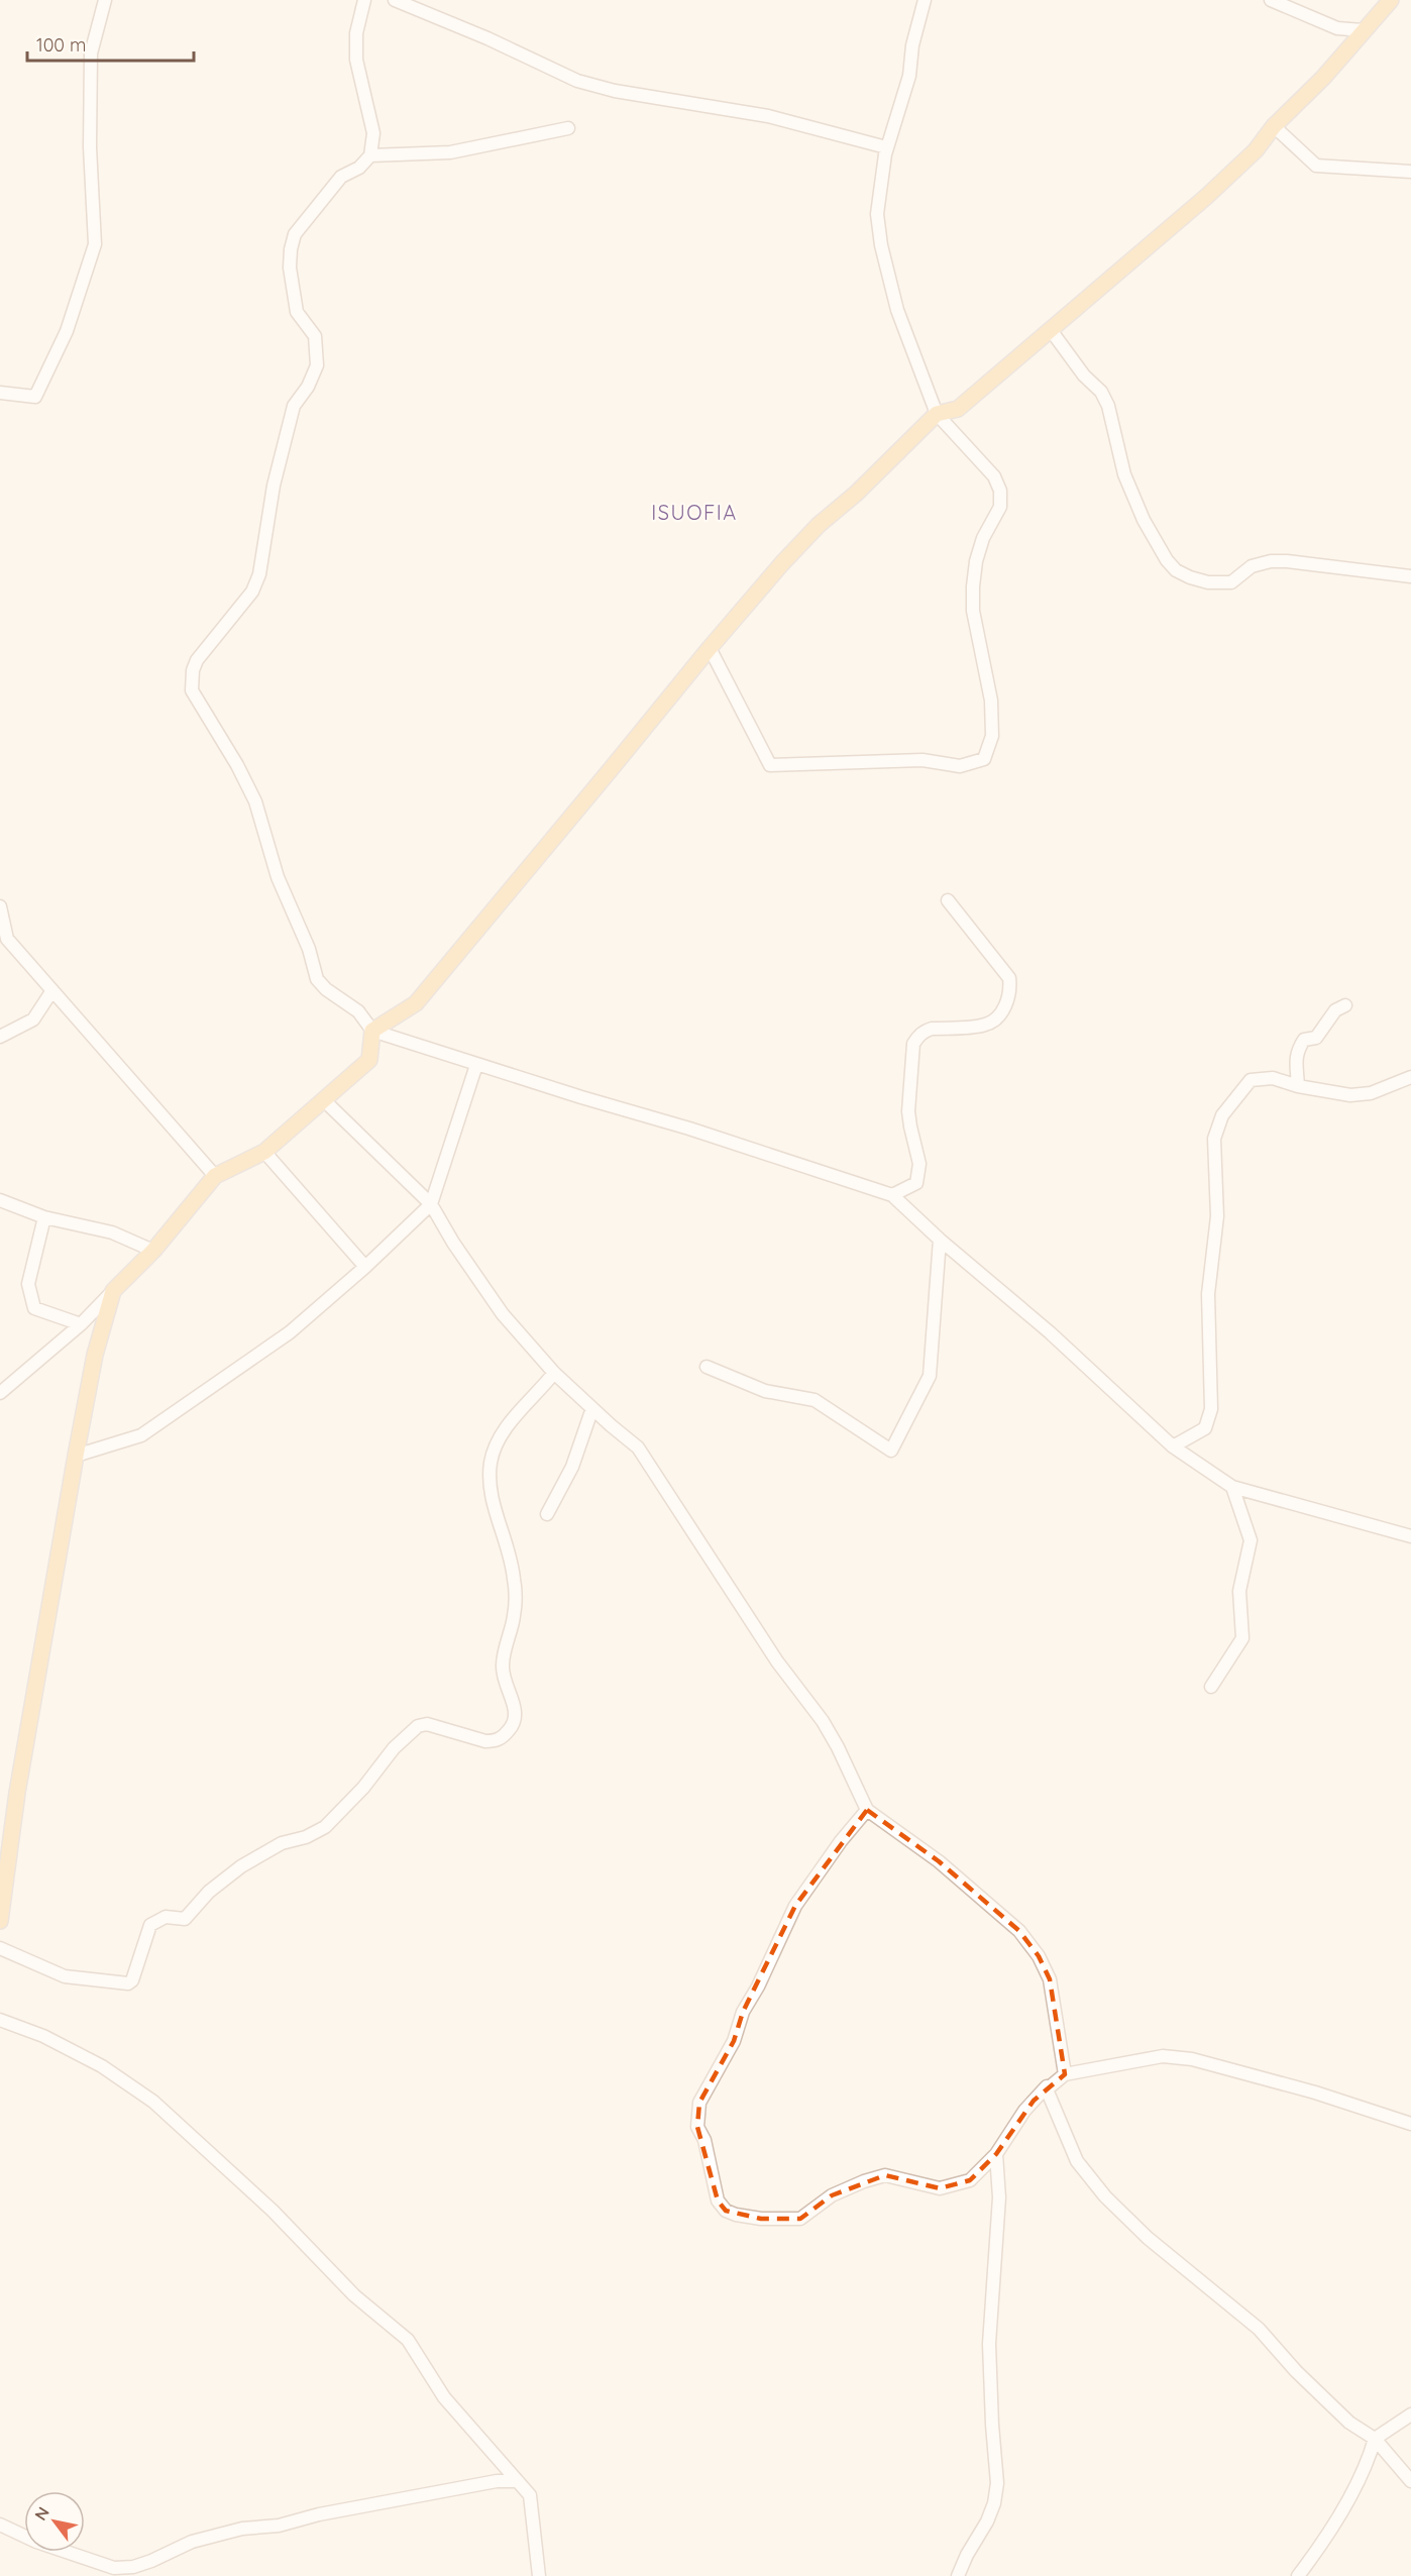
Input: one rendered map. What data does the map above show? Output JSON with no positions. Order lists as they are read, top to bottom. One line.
{"districts":["ISUOFIA"],"scale_bar":"100 m","north":"top left"}
